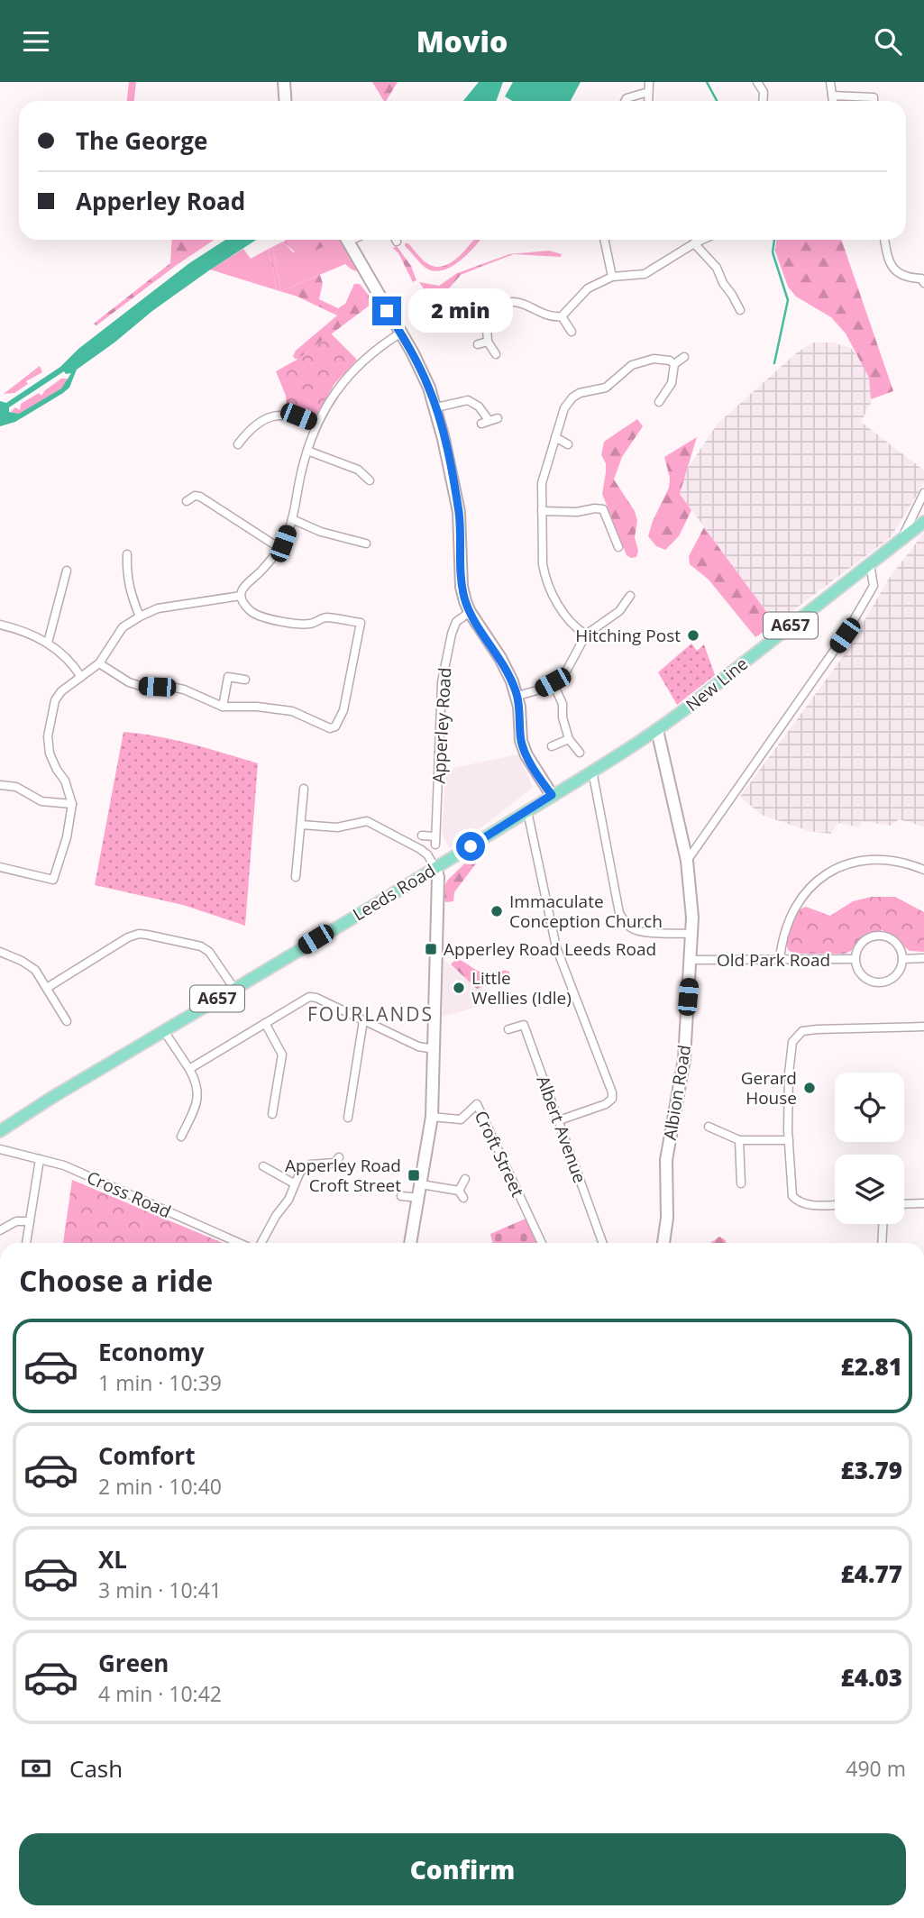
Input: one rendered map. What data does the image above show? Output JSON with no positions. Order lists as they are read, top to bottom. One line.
{"streets":{"main road":["A657","New Line","Leeds Road"],"street":["Apperley Road","Old Park Road","Albion Road","Albert Avenue","Croft Street","Cross Road"]},"crossings":[["New Line","Leeds Road"],["New Line","Albion Road"],["Leeds Road","Albion Road"],["Old Park Road","Albion Road"]],"districts":["FOURLANDS"],"places":{"other":["Hitching Post","Immaculate Conception Church","Little Wellies (Idle)","Gerard House"],"transit":["Apperley Road Leeds Road","Apperley Road Croft Street"]},"page":{"header":"Movio","banner":["The George","Apperley Road"],"bubble":"2 min","heading":"Choose a ride","list":[{"name":"Economy","note":"1 min · 10:39","value":"£2.81"},{"name":"Comfort","note":"2 min · 10:40","value":"£3.79"},{"name":"XL","note":"3 min · 10:41","value":"£4.77"},{"name":"Green","note":"4 min · 10:42","value":"£4.03"}],"pay":["Cash","490 m"],"buttons":"Confirm"}}
